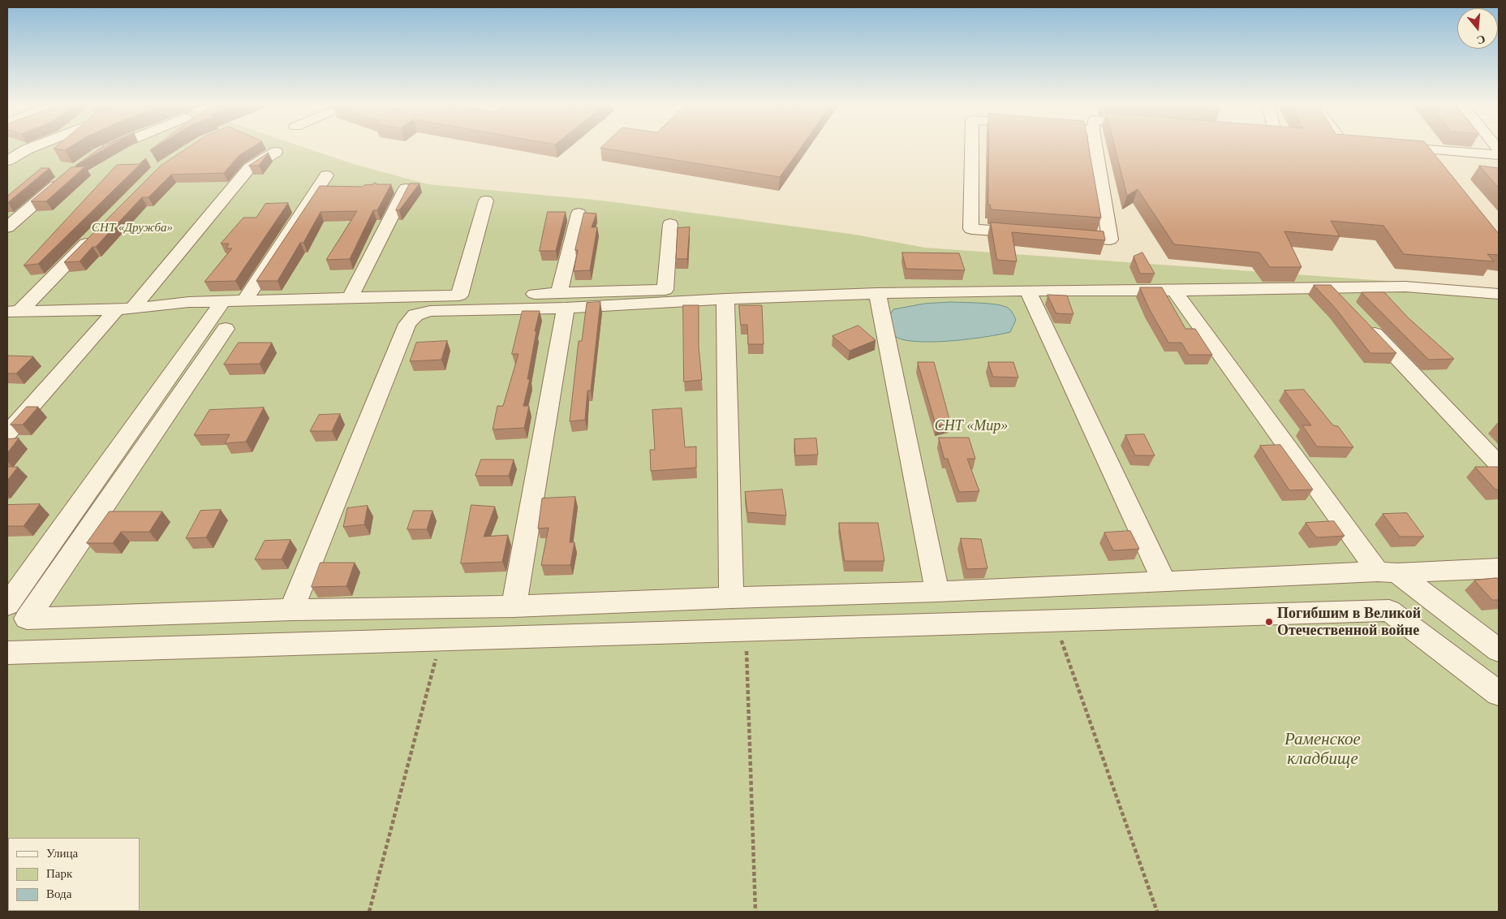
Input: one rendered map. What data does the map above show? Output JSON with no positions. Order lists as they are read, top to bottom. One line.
{"parks":["СНТ «Дружба»","СНТ «Мир»","Раменское кладбище"],"places":["Погибшим в Великой Отечественной войне"],"legend":["Улица","Парк","Вода"],"north":"bottom"}
